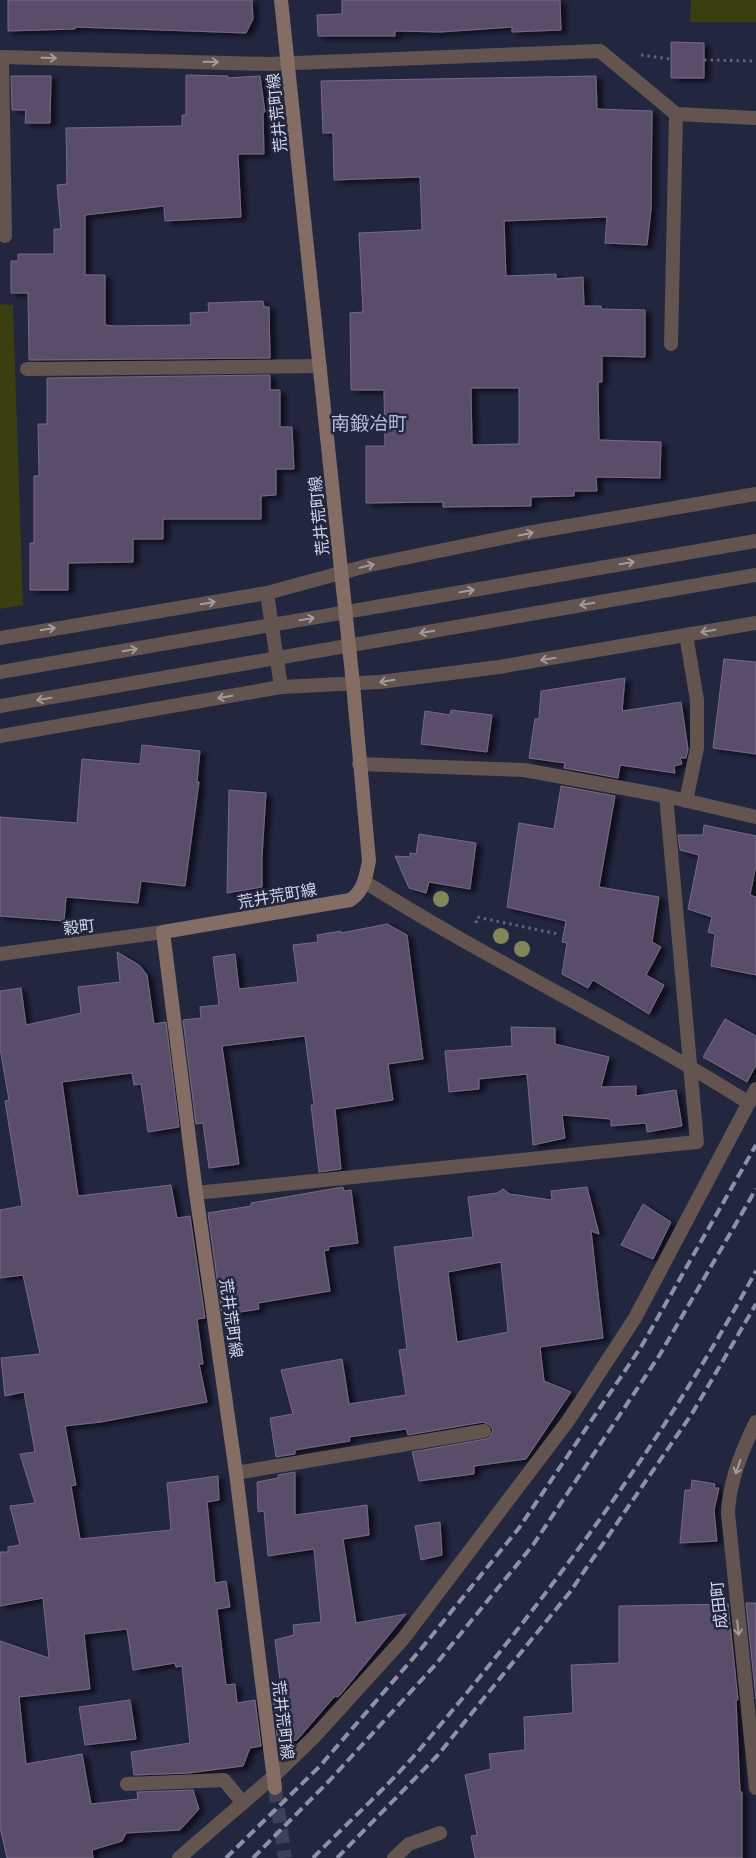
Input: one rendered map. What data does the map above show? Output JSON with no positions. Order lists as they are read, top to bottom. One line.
{"streets":{"main road":["荒井荒町線"],"street":["穀町","成田町"]},"crossings":[["荒井荒町線","穀町"]],"one_way":["成田町"],"districts":["南鍛冶町"]}
